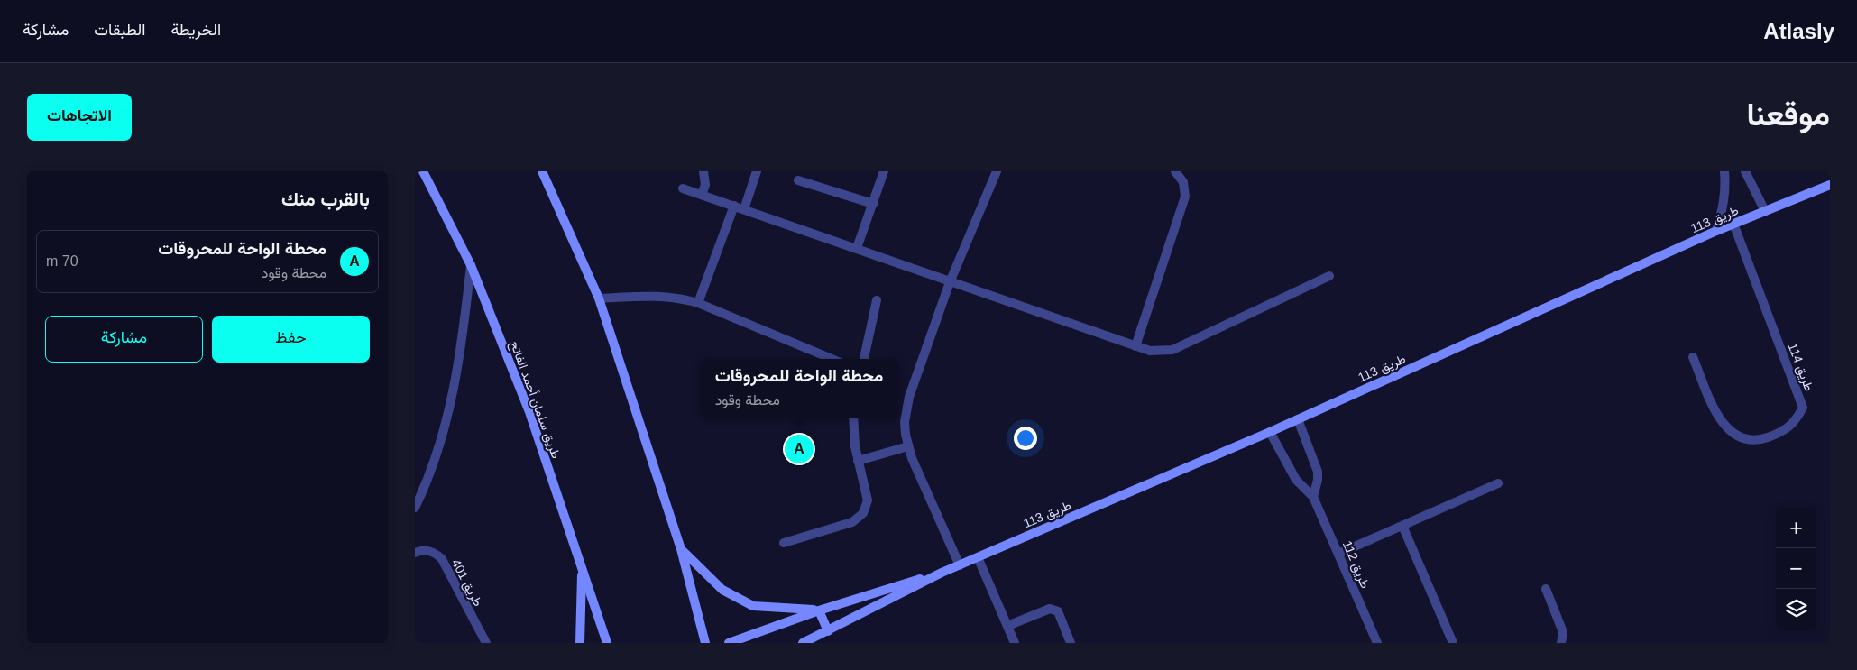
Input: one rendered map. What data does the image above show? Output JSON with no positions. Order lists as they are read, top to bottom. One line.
{"streets":{"street":["طريق 113","طريق 114","طريق سلمان أحمد الفاتح","طريق 112","طريق 401"]},"crossings":[["طريق 113","طريق 114"],["طريق 113","طريق 112"]],"page":{"header":"Atlasly","nav":["الخريطة","الطبقات","مشاركة"],"title":"موقعنا","buttons":["الاتجاهات",["حفظ","مشاركة"]],"heading":"بالقرب منك","list":[{"mark":"A","name":"محطة الواحة للمحروقات","note":"محطة وقود","value":"70 m"}],"popup":["محطة الواحة للمحروقات","محطة وقود"],"pins":"A","map_buttons":["+","−"]}}
